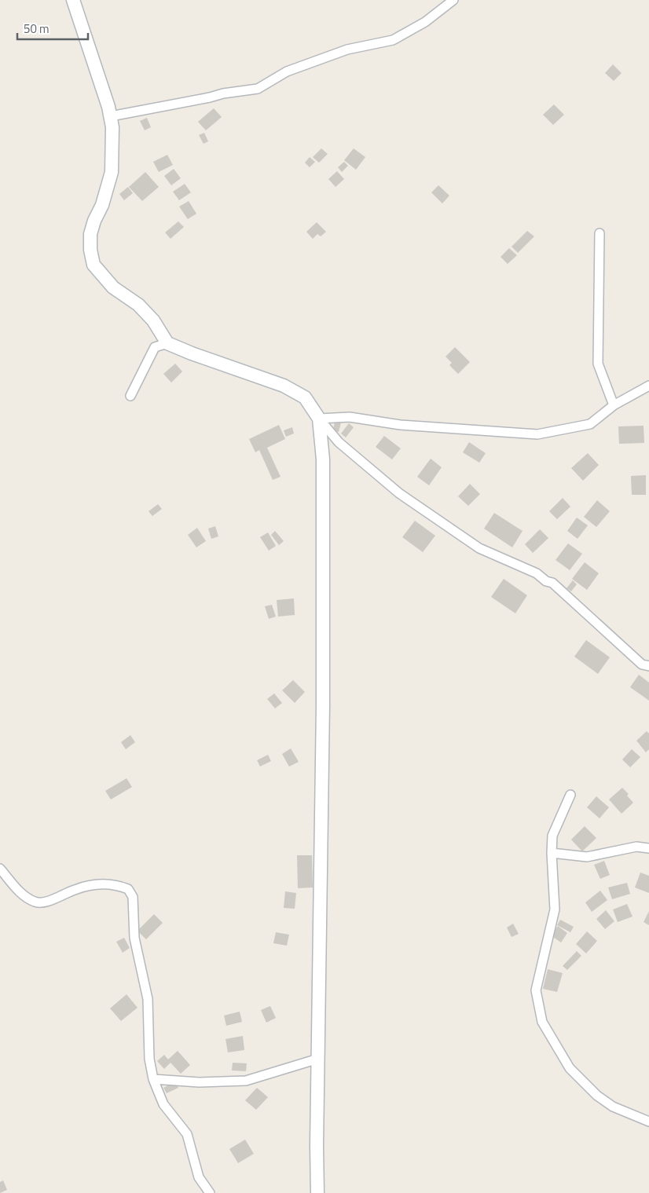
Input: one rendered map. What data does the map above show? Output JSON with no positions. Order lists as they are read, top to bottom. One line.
{"scale_bar":"50 m"}
